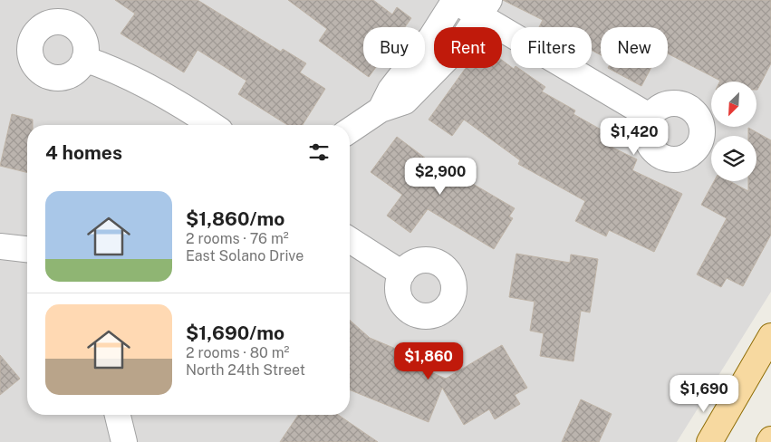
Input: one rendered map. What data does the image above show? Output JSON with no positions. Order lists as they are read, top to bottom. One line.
{"north":"bottom left","page":{"chip":["Buy","Rent","Filters","New"],"price":["$1,420","$2,900","$1,860","$1,690"],"heading":"4 homes","list":[{"name":"$1,860/mo","note":"2 rooms · 76 m² · East Solano Drive"},{"name":"$1,690/mo","note":"2 rooms · 80 m² · North 24th Street"}]}}
